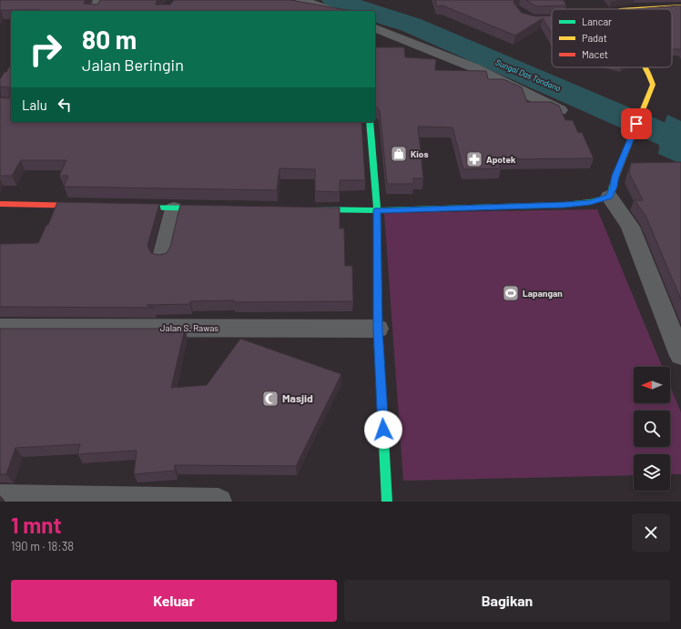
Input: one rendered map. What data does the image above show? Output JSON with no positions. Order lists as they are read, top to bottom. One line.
{"streets":{"street":["Jalan S. Rawas"]},"water":["Sungai Das Tondano"],"places":{"shop":["Kios"],"pharmacy":["Apotek"],"sports":["Lapangan"],"mosque":["Masjid"]},"legend":["Lancar","Padat","Macet"],"north":"left","page":{"turn":["80 m","Jalan Beringin"],"then":"Lalu","heading":["1 mnt","190 m · 18:38"],"buttons":["Keluar","Bagikan"]}}
